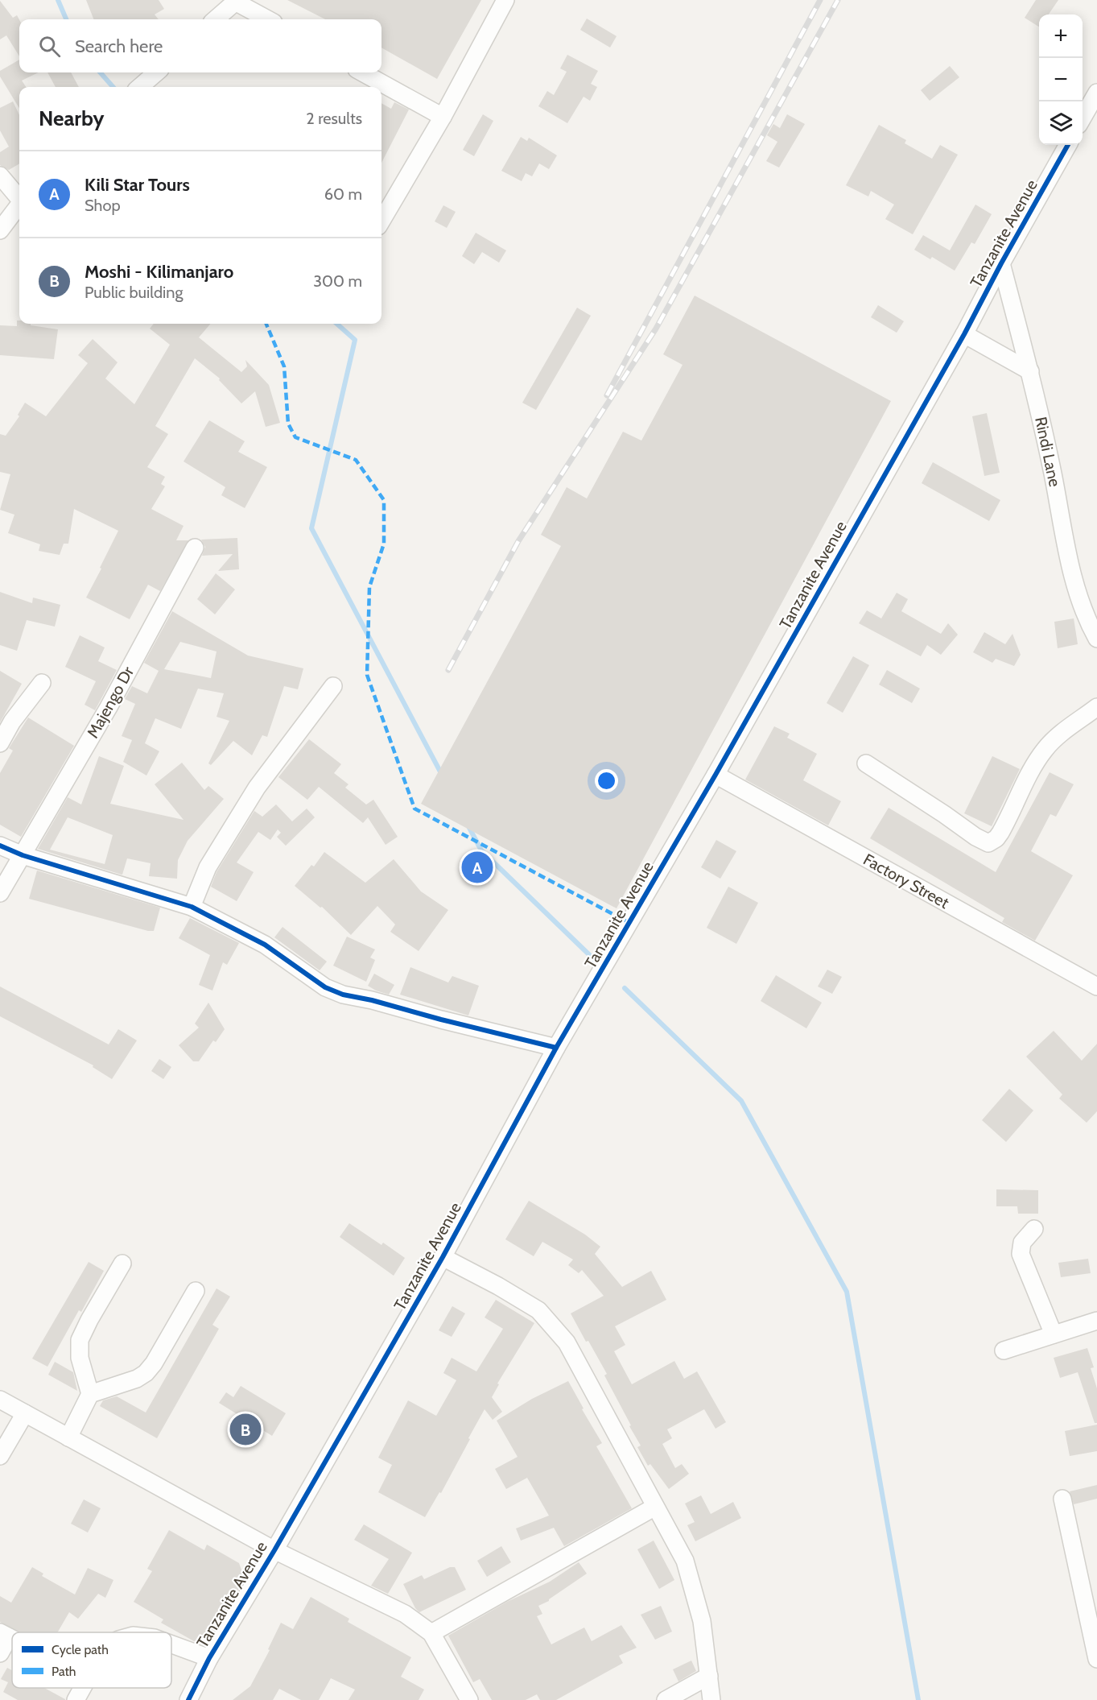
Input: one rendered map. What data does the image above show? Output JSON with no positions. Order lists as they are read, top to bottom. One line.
{"streets":{"street":["Tanzanite Avenue","Rindi Lane","Majengo Dr","Factory Street"]},"crossings":[["Tanzanite Avenue","Rindi Lane"],["Tanzanite Avenue","Factory Street"]],"legend":["Cycle path","Path"],"page":{"map_buttons":["+","−"],"search":"Search here","heading":["Nearby","2 results"],"list":[{"mark":"A","name":"Kili Star Tours","note":"Shop","value":"60 m"},{"mark":"B","name":"Moshi - Kilimanjaro","note":"Public building","value":"300 m"}],"pins":["A","B"]}}
